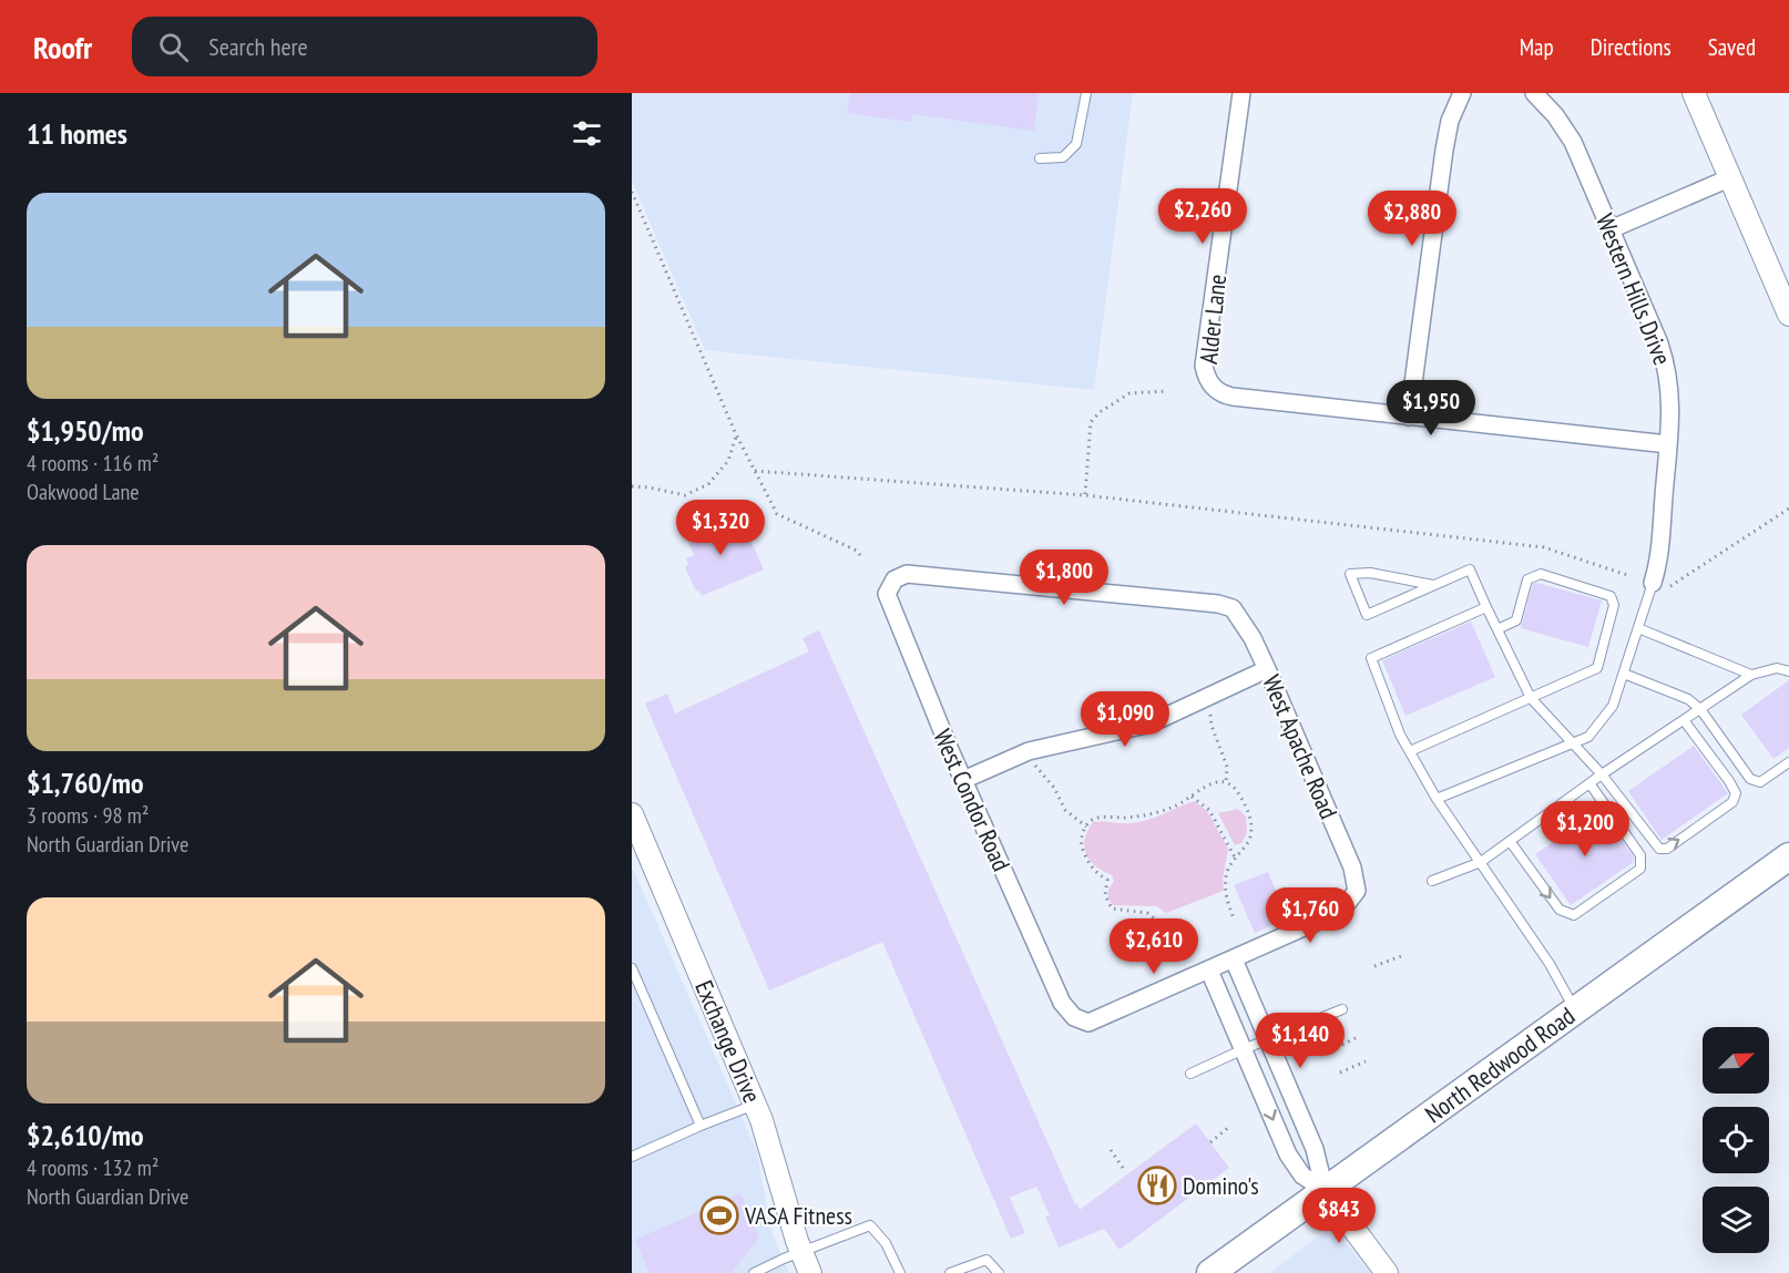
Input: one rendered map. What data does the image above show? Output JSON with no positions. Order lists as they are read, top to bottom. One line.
{"streets":{"main road":["North Redwood Road"],"street":["Western Hills Drive","Alder Lane","West Apache Road","West Condor Road","Exchange Drive"]},"crossings":[["West Apache Road","West Condor Road"]],"places":{"restaurant":["Domino's"],"sports":["VASA Fitness"]},"north":"top right","page":{"header":"Roofr","search":"Search here","nav":["Map","Directions","Saved"],"heading":"11 homes","list":[{"name":"$1,950/mo","note":"4 rooms · 116 m² · Oakwood Lane"},{"name":"$1,760/mo","note":"3 rooms · 98 m² · North Guardian Drive"},{"name":"$2,610/mo","note":"4 rooms · 132 m² · North Guardian Drive"}],"price":["$2,260","$2,880","$1,950","$1,320","$1,800","$1,090","$1,200","$1,760","$2,610","$1,140","$843"]}}
